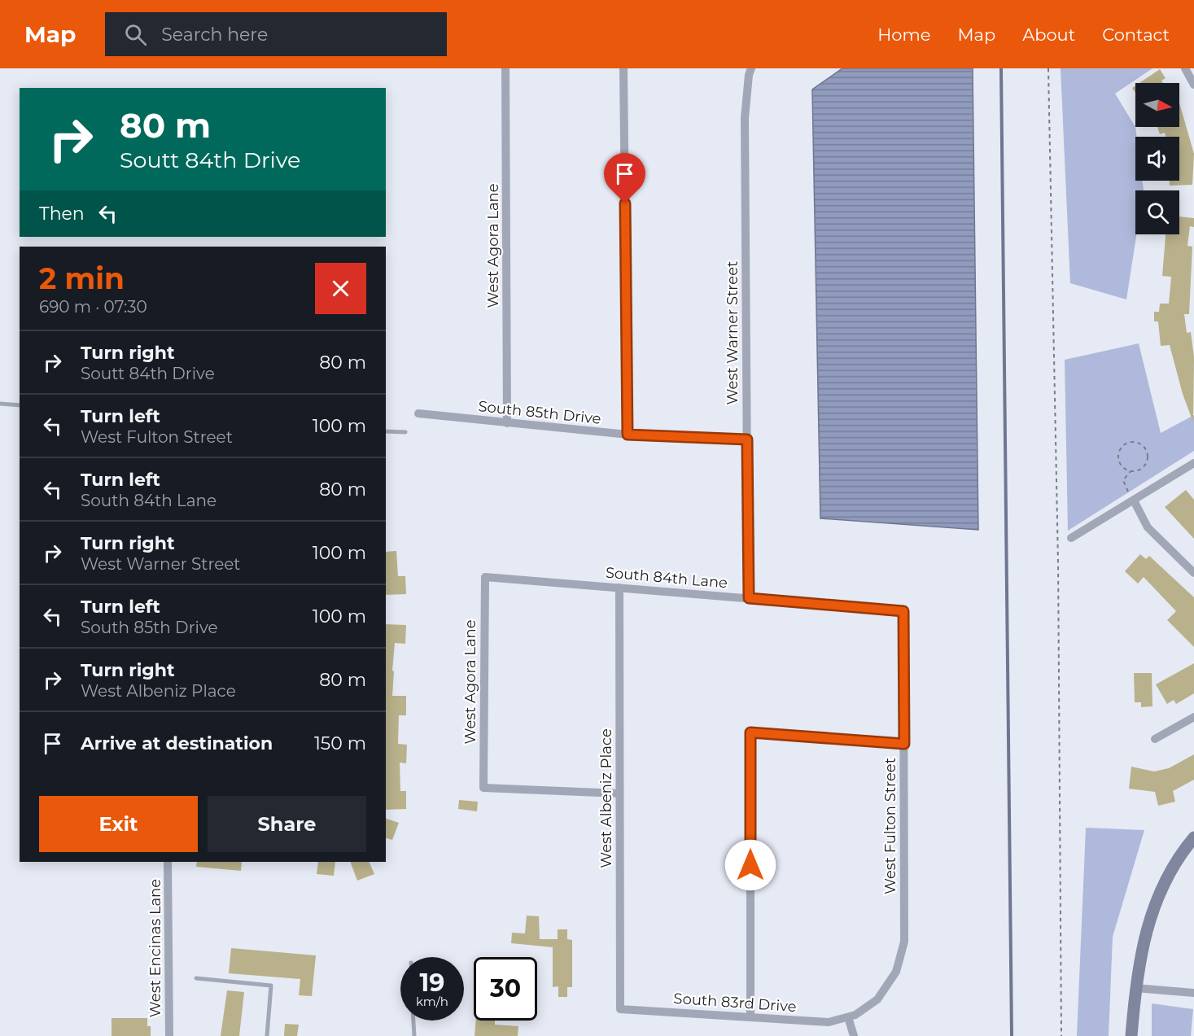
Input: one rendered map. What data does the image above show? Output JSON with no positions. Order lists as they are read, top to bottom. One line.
{"streets":{"street":["West Agora Lane","West Warner Street","South 85th Drive","South 84th Lane","West Albeniz Place","West Fulton Street","West Encinas Lane","South 83rd Drive"]},"crossings":[["West Agora Lane","South 85th Drive"],["West Agora Lane","South 84th Lane"],["West Agora Lane","West Albeniz Place"],["West Warner Street","South 85th Drive"],["West Warner Street","South 84th Lane"],["South 84th Lane","West Albeniz Place"],["South 84th Lane","West Fulton Street"],["West Albeniz Place","South 83rd Drive"],["West Fulton Street","South 83rd Drive"]],"north":"right","page":{"header":"Map","search":"Search here","nav":["Home","Map","About","Contact"],"turn":["80 m","Soutt 84th Drive"],"then":"Then","heading":["2 min","690 m · 07:30"],"list":[{"name":"Turn right","note":"Soutt 84th Drive","value":"80 m"},{"name":"Turn left","note":"West Fulton Street","value":"100 m"},{"name":"Turn left","note":"South 84th Lane","value":"80 m"},{"name":"Turn right","note":"West Warner Street","value":"100 m"},{"name":"Turn left","note":"South 85th Drive","value":"100 m"},{"name":"Turn right","note":"West Albeniz Place","value":"80 m"},{"name":"Arrive at destination","value":"150 m"}],"buttons":["Exit","Share"],"speed":"19 km/h","limit":"30"}}
